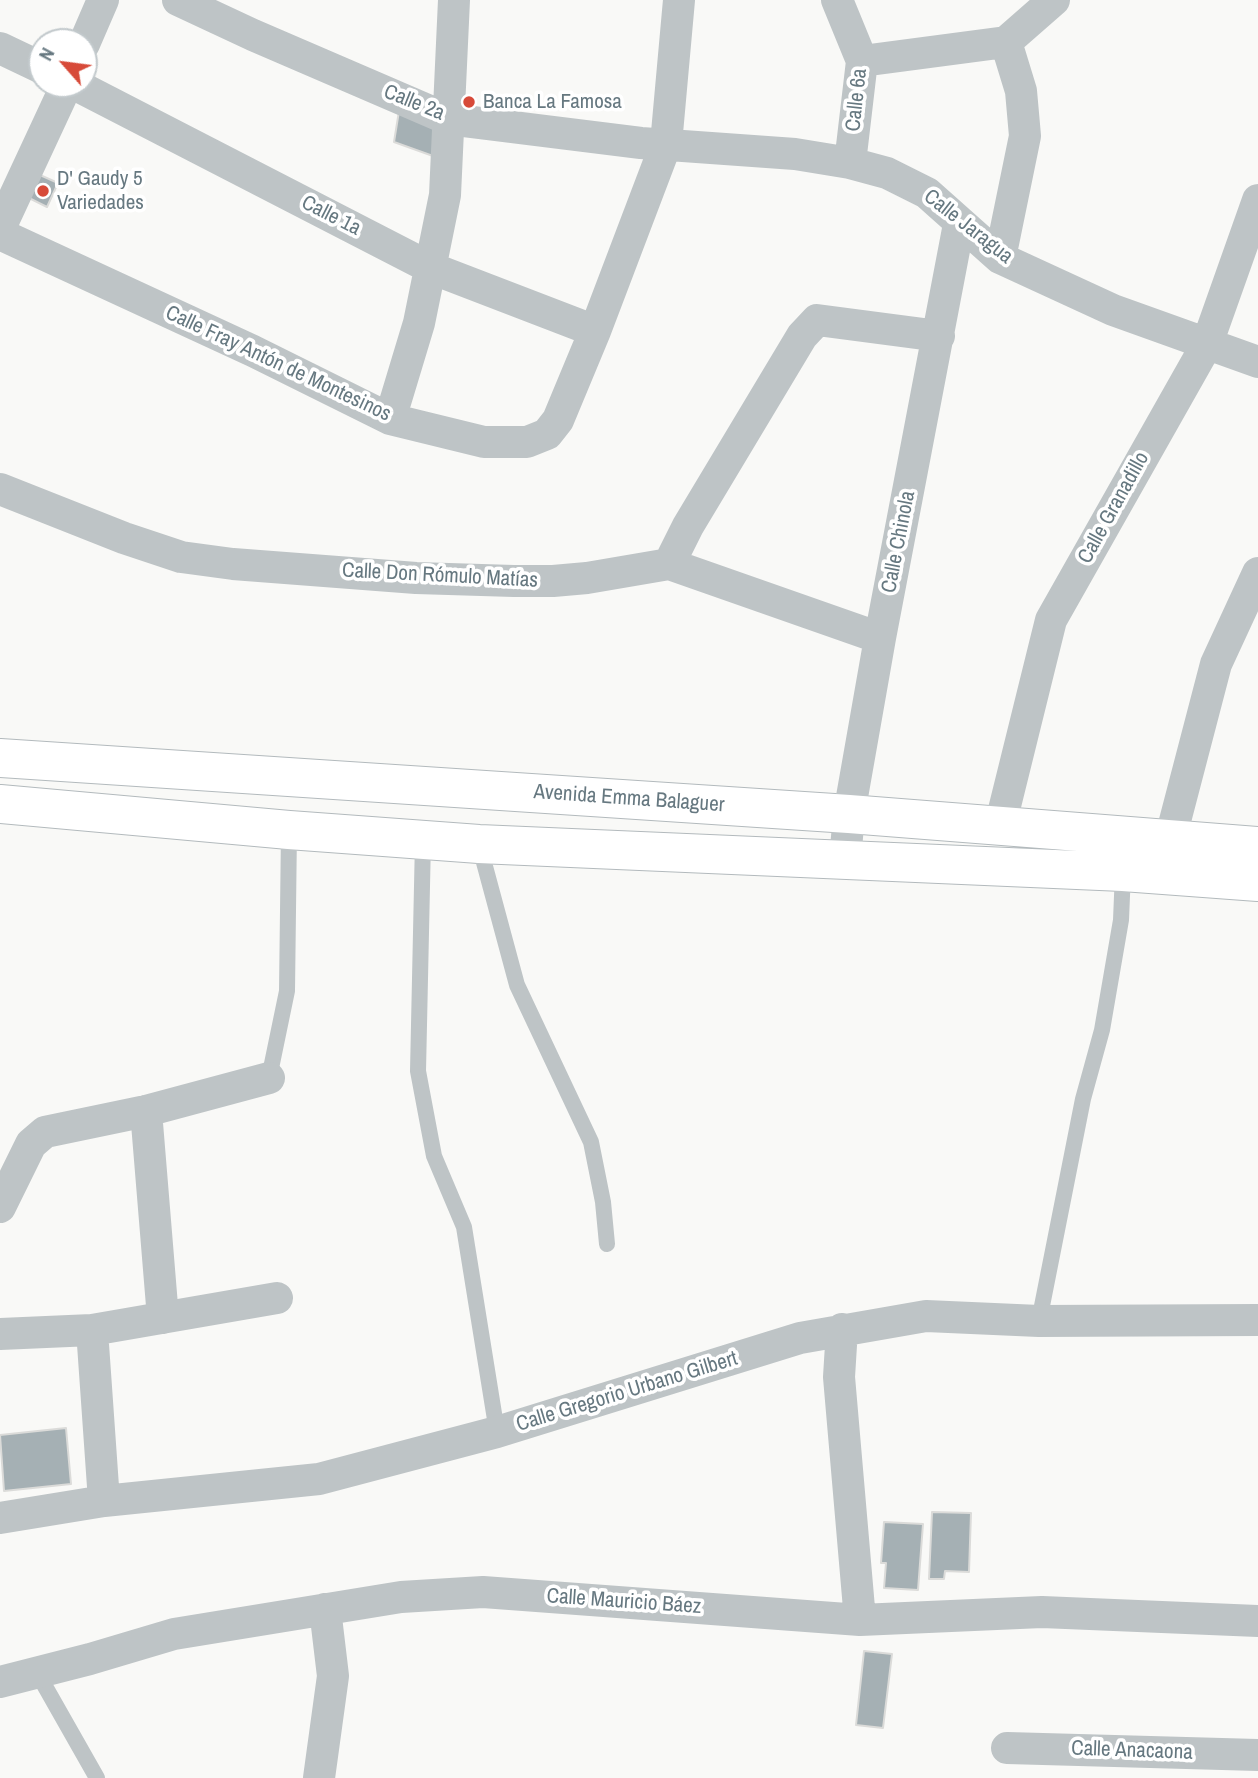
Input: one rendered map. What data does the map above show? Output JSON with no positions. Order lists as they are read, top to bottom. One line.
{"streets":{"street":["Calle 6a","Calle 2a","Calle 1a","Calle Jaragua","Calle Fray Antón de Montesinos","Calle Granadillo","Calle Chinola","Calle Don Rómulo Matías","Avenida Emma Balaguer","Calle Gregorio Urbano Gilbert","Calle Mauricio Báez","Calle Anacaona"]},"crossings":[["Calle 6a","Calle Jaragua"],["Calle 2a","Calle Jaragua"],["Calle 2a","Calle Fray Antón de Montesinos"],["Calle 1a","Calle Fray Antón de Montesinos"],["Calle Jaragua","Calle Fray Antón de Montesinos"],["Calle Jaragua","Calle Granadillo"],["Calle Jaragua","Calle Chinola"],["Calle Granadillo","Avenida Emma Balaguer"],["Calle Chinola","Calle Don Rómulo Matías"],["Calle Chinola","Avenida Emma Balaguer"]],"places":["Banca La Famosa","D' Gaudy 5 Variedades"],"north":"top left"}
